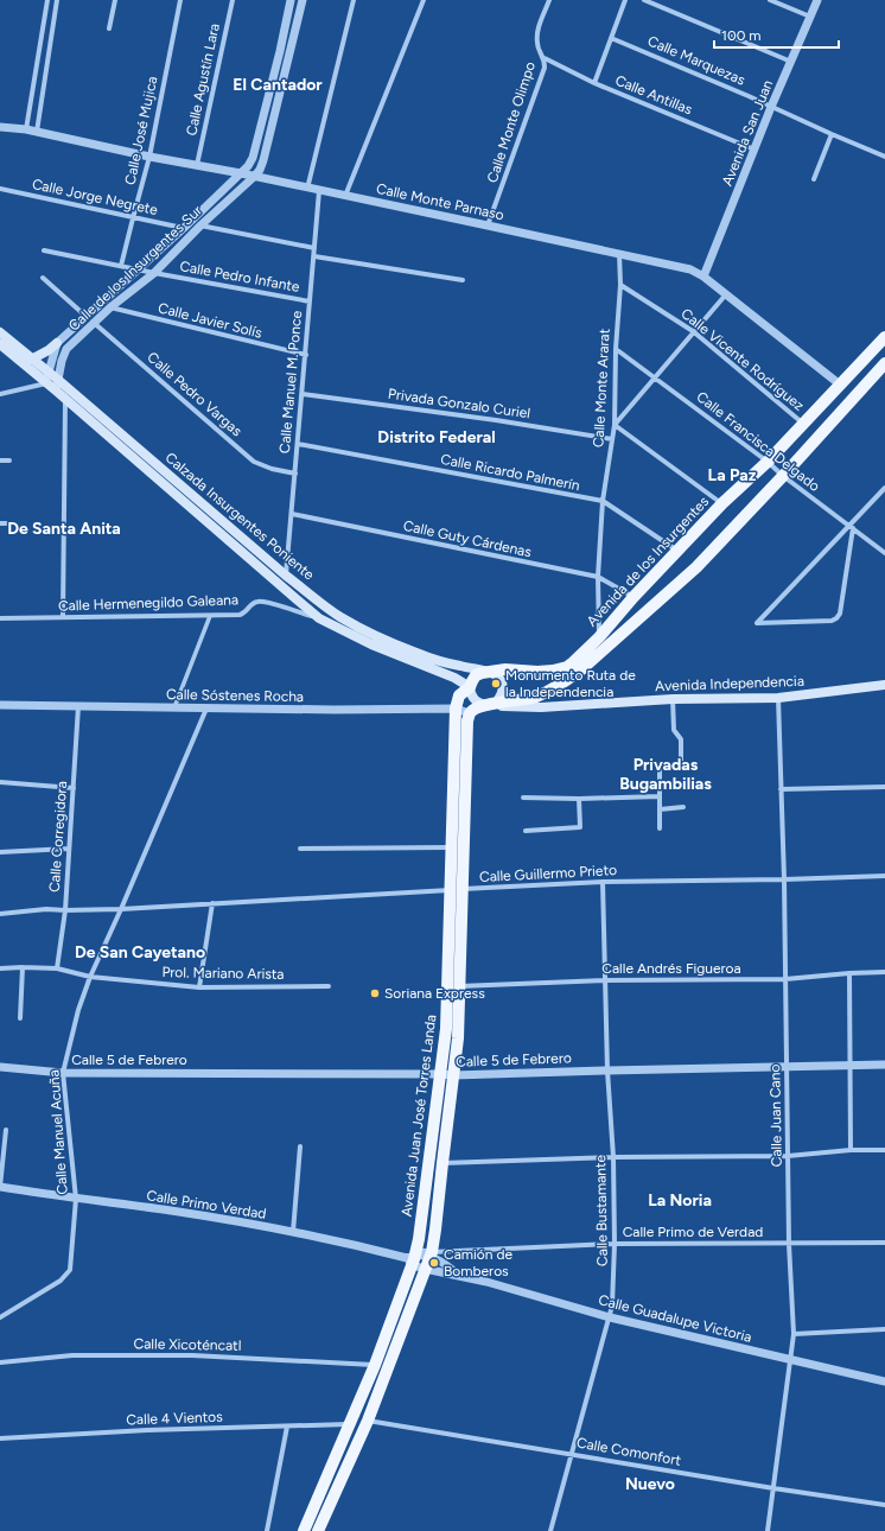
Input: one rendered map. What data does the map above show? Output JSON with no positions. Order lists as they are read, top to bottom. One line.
{"streets":{"main road":["Calzada Insurgentes Poniente","Avenida de los Insurgentes","Avenida Independencia","Avenida Juan José Torres Landa"],"street":["Calle Marquezas","Calle Agustín Lara","Calle Antillas","Calle Monte Olimpo","Calle José Mujica","Avenida San Juan","Calle Jorge Negrete","Calle Monte Parnaso","Calle de los Insurgentes Sur","Calle Pedro Infante","Calle Javier Solís","Calle Vicente Rodríguez","Calle Manuel M. Ponce","Calle Monte Ararat","Calle Pedro Vargas","Privada Gonzalo Curiel","Calle Francisca Delgado","Calle Ricardo Palmerín","Calle Guty Cárdenas","Calle Hermenegildo Galeana","Calle Sóstenes Rocha","Calle Corregidora","Calle Guillermo Prieto","Calle Andrés Figueroa","Prol. Mariano Arista","Calle 5 de Febrero","Calle Juan Cano","Calle Manuel Acuña","Calle Primo Verdad","Calle Bustamante","Calle Primo de Verdad","Calle Guadalupe Victoria","Calle Xicoténcatl","Calle 4 Vientos","Calle Comonfort"]},"crossings":[["Calle Marquezas","Avenida San Juan"],["Calle Agustín Lara","Calle Monte Parnaso"],["Calle Antillas","Calle Monte Olimpo"],["Calle Antillas","Avenida San Juan"],["Calle Monte Olimpo","Calle Monte Parnaso"],["Calle José Mujica","Calle Jorge Negrete"],["Calle José Mujica","Calle Monte Parnaso"],["Calle José Mujica","Calle Pedro Infante"],["Avenida San Juan","Calle Monte Parnaso"],["Calle Jorge Negrete","Calle de los Insurgentes Sur"],["Calle Monte Parnaso","Calle de los Insurgentes Sur"],["Calle Monte Parnaso","Calle Manuel M. Ponce"],["Calle Monte Parnaso","Calle Monte Ararat"],["Calle Monte Parnaso","Avenida de los Insurgentes"],["Calle de los Insurgentes Sur","Calle Pedro Infante"],["Calle de los Insurgentes Sur","Calle Javier Solís"],["Calle de los Insurgentes Sur","Calle Pedro Vargas"],["Calle de los Insurgentes Sur","Calzada Insurgentes Poniente"],["Calle Pedro Infante","Calle Manuel M. Ponce"],["Calle Javier Solís","Calle Manuel M. Ponce"],["Calle Vicente Rodríguez","Calle Monte Ararat"],["Calle Vicente Rodríguez","Avenida de los Insurgentes"],["Calle Manuel M. Ponce","Calle Pedro Vargas"],["Calle Manuel M. Ponce","Privada Gonzalo Curiel"],["Calle Manuel M. Ponce","Calle Ricardo Palmerín"],["Calle Manuel M. Ponce","Calzada Insurgentes Poniente"],["Calle Manuel M. Ponce","Calle Guty Cárdenas"],["Calle Monte Ararat","Privada Gonzalo Curiel"],["Calle Monte Ararat","Calle Francisca Delgado"],["Calle Monte Ararat","Calle Ricardo Palmerín"],["Calle Monte Ararat","Calle Guty Cárdenas"],["Calle Monte Ararat","Avenida de los Insurgentes"],["Calle Francisca Delgado","Avenida de los Insurgentes"],["Calle Ricardo Palmerín","Avenida de los Insurgentes"],["Calzada Insurgentes Poniente","Avenida de los Insurgentes"],["Calzada Insurgentes Poniente","Calle Hermenegildo Galeana"],["Calzada Insurgentes Poniente","Avenida Independencia"],["Calzada Insurgentes Poniente","Avenida Juan José Torres Landa"],["Calle Guty Cárdenas","Avenida de los Insurgentes"],["Avenida de los Insurgentes","Avenida Independencia"],["Avenida de los Insurgentes","Avenida Juan José Torres Landa"],["Avenida Independencia","Avenida Juan José Torres Landa"],["Avenida Independencia","Calle Juan Cano"],["Calle Sóstenes Rocha","Calle Corregidora"],["Calle Sóstenes Rocha","Avenida Juan José Torres Landa"],["Calle Sóstenes Rocha","Calle Manuel Acuña"],["Calle Corregidora","Calle Guillermo Prieto"],["Calle Corregidora","Prol. Mariano Arista"],["Calle Guillermo Prieto","Avenida Juan José Torres Landa"],["Calle Guillermo Prieto","Calle Juan Cano"],["Calle Guillermo Prieto","Calle Manuel Acuña"],["Calle Guillermo Prieto","Calle Bustamante"],["Calle Andrés Figueroa","Avenida Juan José Torres Landa"],["Calle Andrés Figueroa","Calle Juan Cano"],["Calle Andrés Figueroa","Calle Bustamante"],["Prol. Mariano Arista","Calle Manuel Acuña"],["Calle 5 de Febrero","Avenida Juan José Torres Landa"],["Calle 5 de Febrero","Calle Juan Cano"],["Calle 5 de Febrero","Calle Manuel Acuña"],["Calle 5 de Febrero","Calle Bustamante"],["Avenida Juan José Torres Landa","Calle Primo Verdad"],["Avenida Juan José Torres Landa","Calle Primo de Verdad"],["Avenida Juan José Torres Landa","Calle Guadalupe Victoria"],["Avenida Juan José Torres Landa","Calle Xicoténcatl"],["Avenida Juan José Torres Landa","Calle 4 Vientos"],["Avenida Juan José Torres Landa","Calle Comonfort"],["Calle Juan Cano","Calle Primo de Verdad"],["Calle Juan Cano","Calle Guadalupe Victoria"],["Calle Juan Cano","Calle Comonfort"],["Calle Manuel Acuña","Calle Primo Verdad"],["Calle Primo Verdad","Calle Guadalupe Victoria"],["Calle Bustamante","Calle Primo de Verdad"],["Calle Bustamante","Calle Guadalupe Victoria"],["Calle Bustamante","Calle Comonfort"],["Calle Primo de Verdad","Calle Guadalupe Victoria"]],"districts":["El Cantador","Distrito Federal","La Paz","De Santa Anita","Privadas Bugambilias","De San Cayetano","La Noria","Nuevo"],"places":["Monumento Ruta de la Independencia","Soriana Express","Camión de Bomberos"],"scale_bar":"100 m"}
